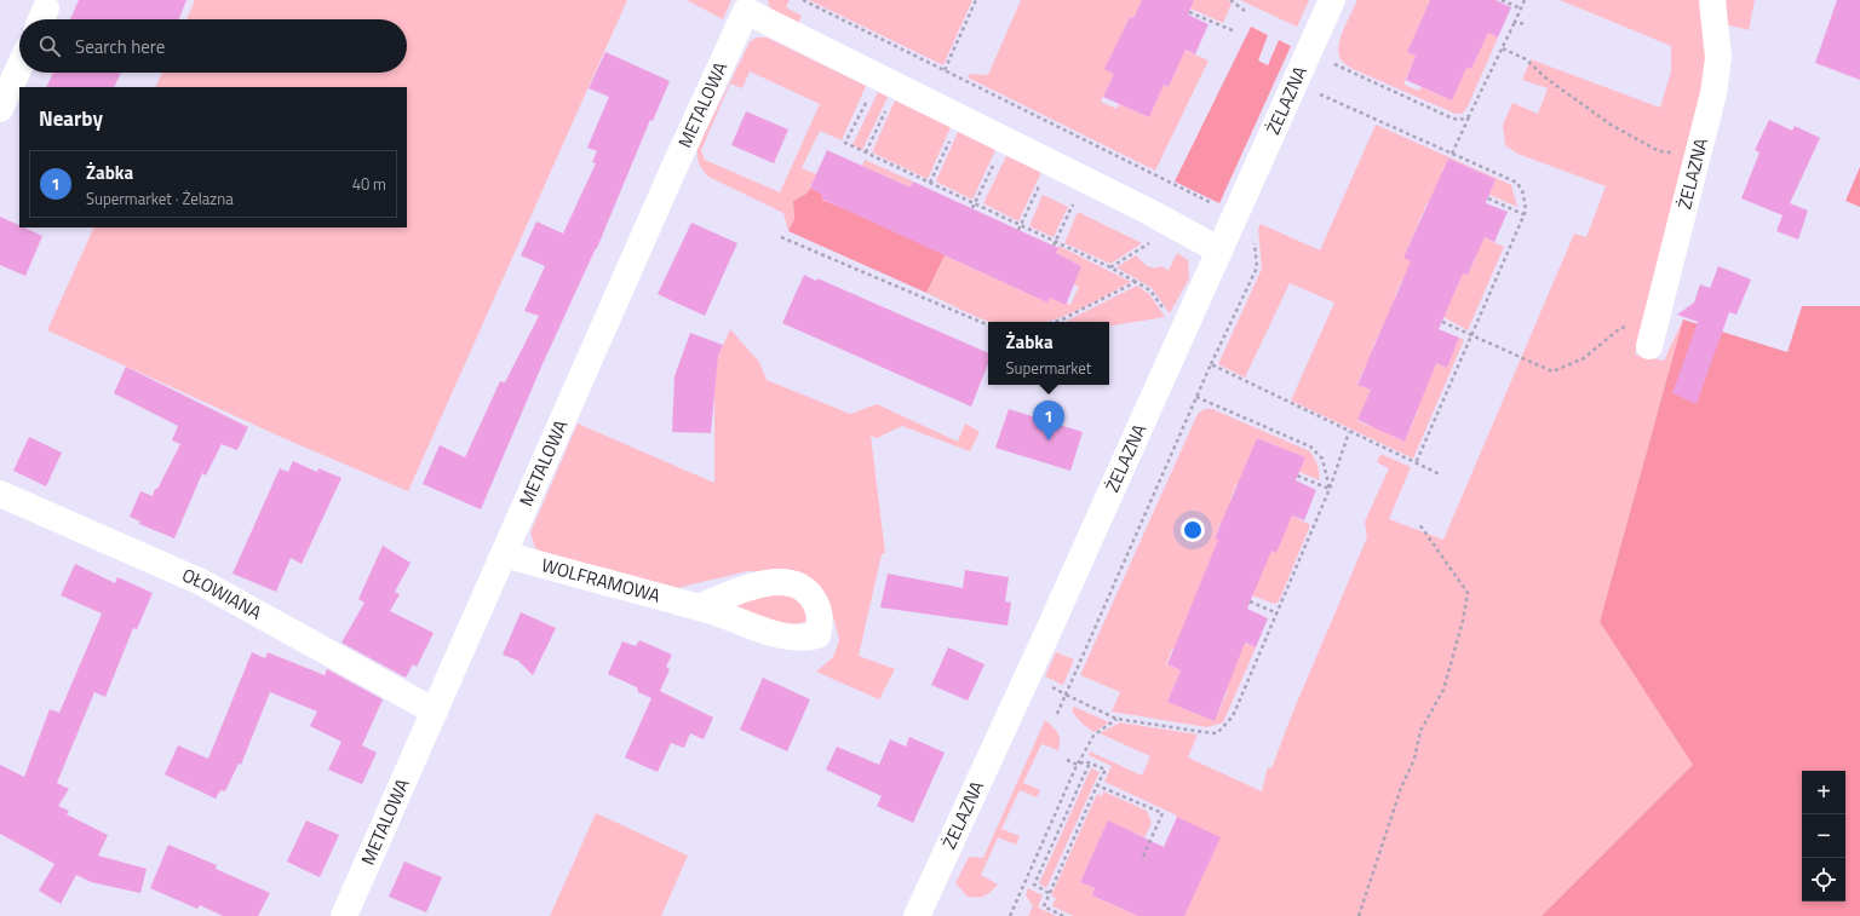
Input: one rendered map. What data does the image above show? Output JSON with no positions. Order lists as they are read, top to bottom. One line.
{"streets":{"street":["ŻELAZNA","METALOWA","WOLFRAMOWA","OŁOWIANA"]},"crossings":[["METALOWA","WOLFRAMOWA"],["METALOWA","OŁOWIANA"]],"page":{"search":"Search here","heading":"Nearby","list":[{"mark":"1","name":"Żabka","note":"Supermarket · Żelazna","value":"40 m"}],"popup":["Żabka","Supermarket"],"pins":"1","map_buttons":["+","−"]}}
